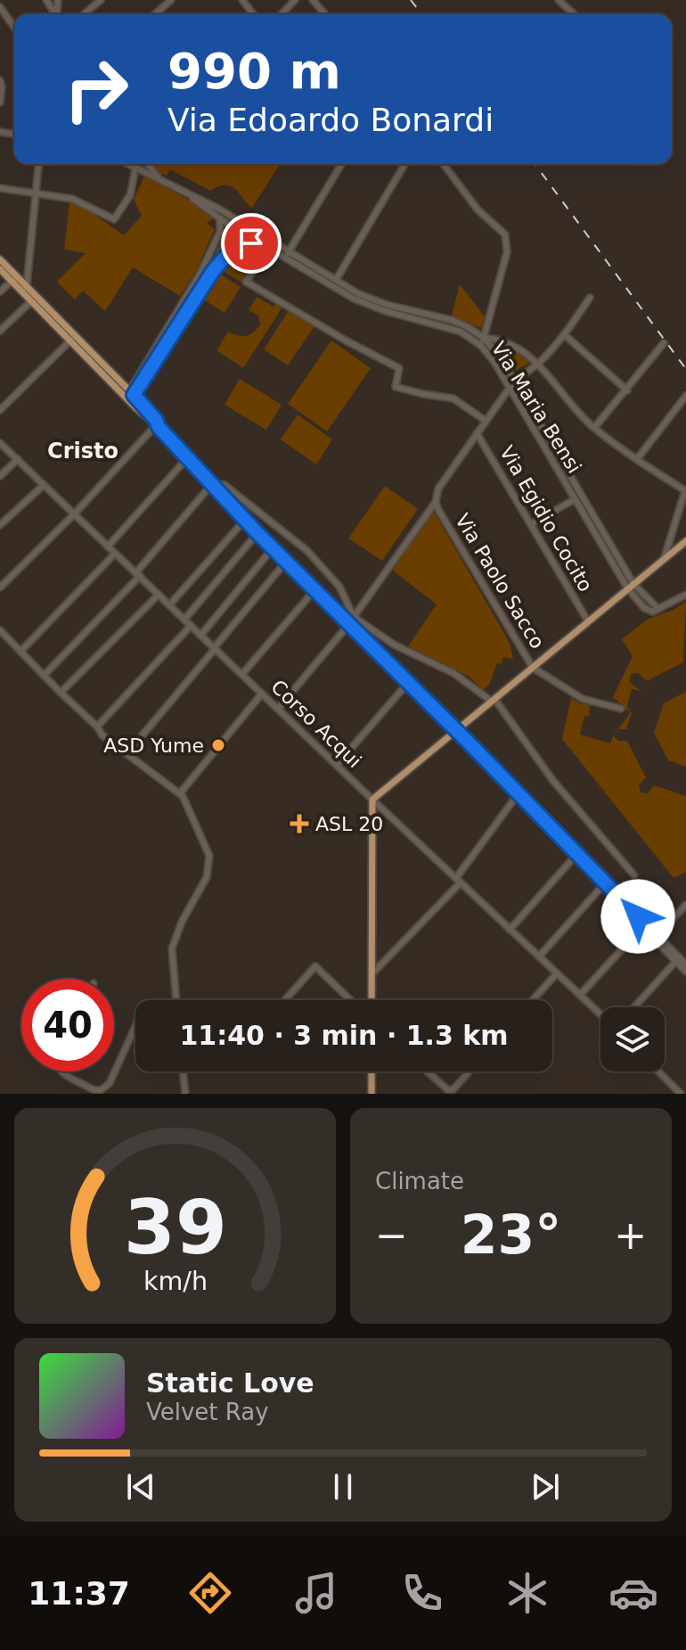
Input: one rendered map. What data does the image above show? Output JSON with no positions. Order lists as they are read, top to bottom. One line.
{"streets":{"street":["Via Maria Bensi","Via Egidio Cocito","Via Paolo Sacco","Corso Acqui"]},"crossings":[["Via Maria Bensi","Via Paolo Sacco"],["Via Egidio Cocito","Via Paolo Sacco"]],"districts":["Cristo"],"places":{"other":["ASD Yume"],"health":["ASL 20"]},"page":{"turn":["990 m","Via Edoardo Bonardi"],"limit":"40","trip":"11:40 · 3 min · 1.3 km","tile":"Climate","heat":["−","23°","+"],"song":["Static Love","Velvet Ray"],"tabs":"11:37","gauge":["39","km/h"]}}
